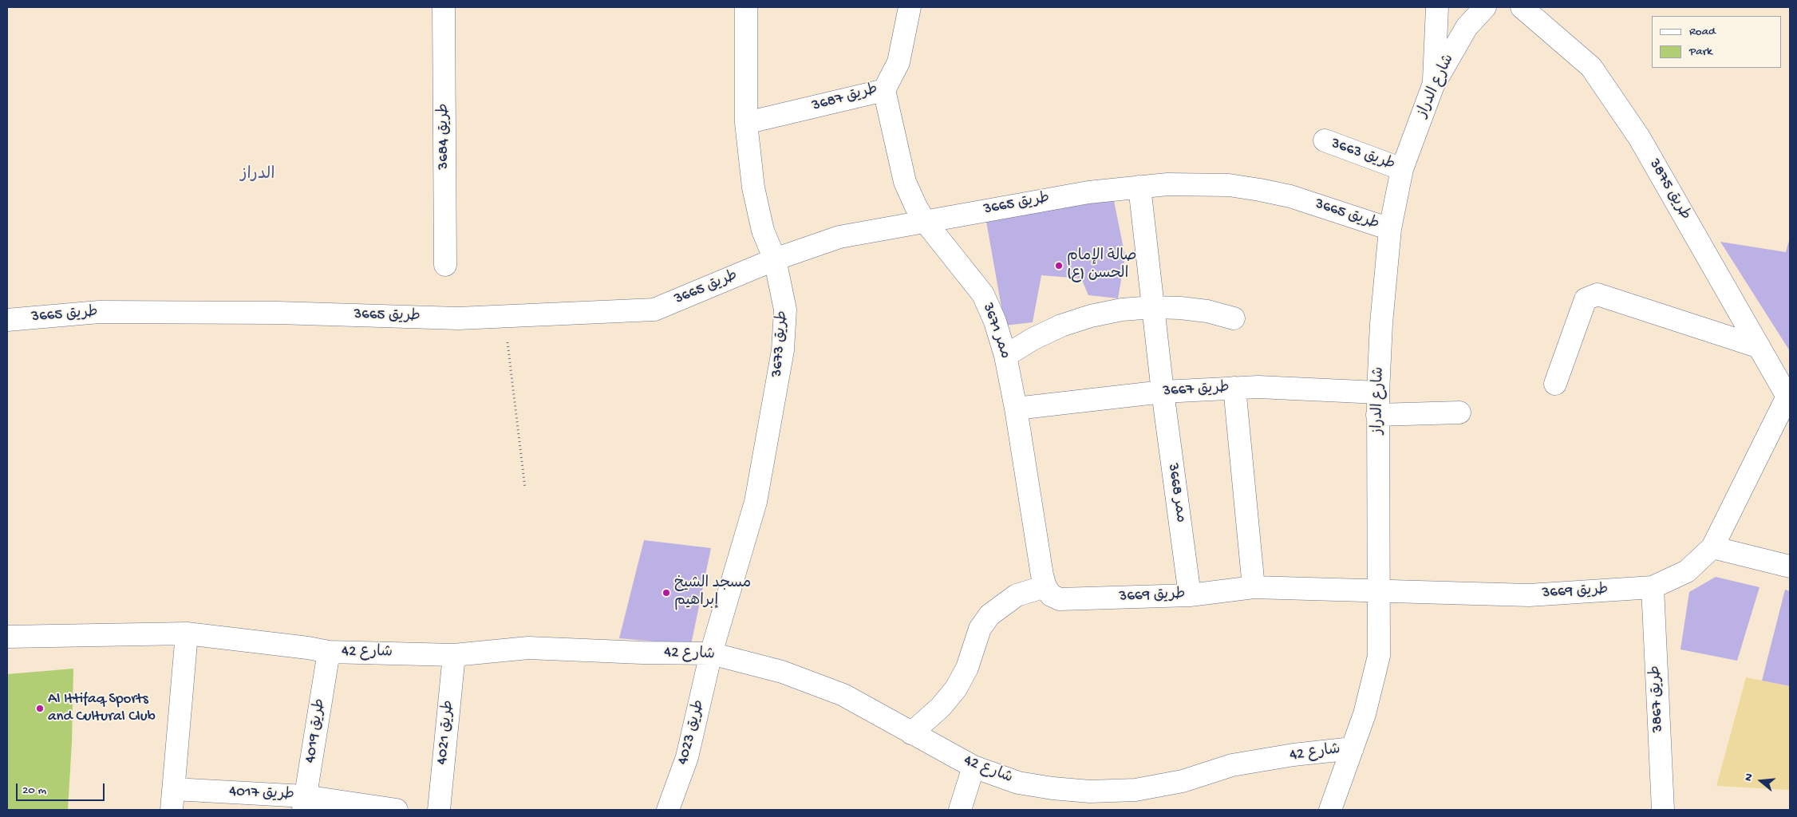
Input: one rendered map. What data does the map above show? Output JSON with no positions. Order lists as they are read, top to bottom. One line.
{"streets":{"street":["شارع الدراز","طريق 3687","طريق 3684","طريق 3663","طريق 3875","طريق 3665","ممر 3671","طريق 3673","طريق 3667","ممر 3668","طريق 3669","شارع 42","طريق 3867","طريق 4019","طريق 4021","طريق 4023","طريق 4017"]},"crossings":[["شارع الدراز","طريق 3663"],["شارع الدراز","طريق 3665"],["شارع الدراز","طريق 3667"],["شارع الدراز","طريق 3669"],["شارع الدراز","شارع 42"],["طريق 3687","ممر 3671"],["طريق 3687","طريق 3673"],["طريق 3875","طريق 3669"],["طريق 3665","ممر 3671"],["طريق 3665","طريق 3673"],["طريق 3665","ممر 3668"],["ممر 3671","طريق 3667"],["ممر 3671","طريق 3669"],["طريق 3673","شارع 42"],["طريق 3673","طريق 4023"],["طريق 3667","ممر 3668"],["ممر 3668","طريق 3669"],["طريق 3669","طريق 3867"],["شارع 42","طريق 4019"],["شارع 42","طريق 4021"],["شارع 42","طريق 4023"],["طريق 4019","طريق 4017"]],"districts":["الدراز"],"places":["صالة الإمام الحسن (ع)","مسجد الشيخ إبراهيم","Al Ittifaq Sports and Cultural Club"],"legend":["Road","Park"],"scale_bar":"20 m","north":"left"}
